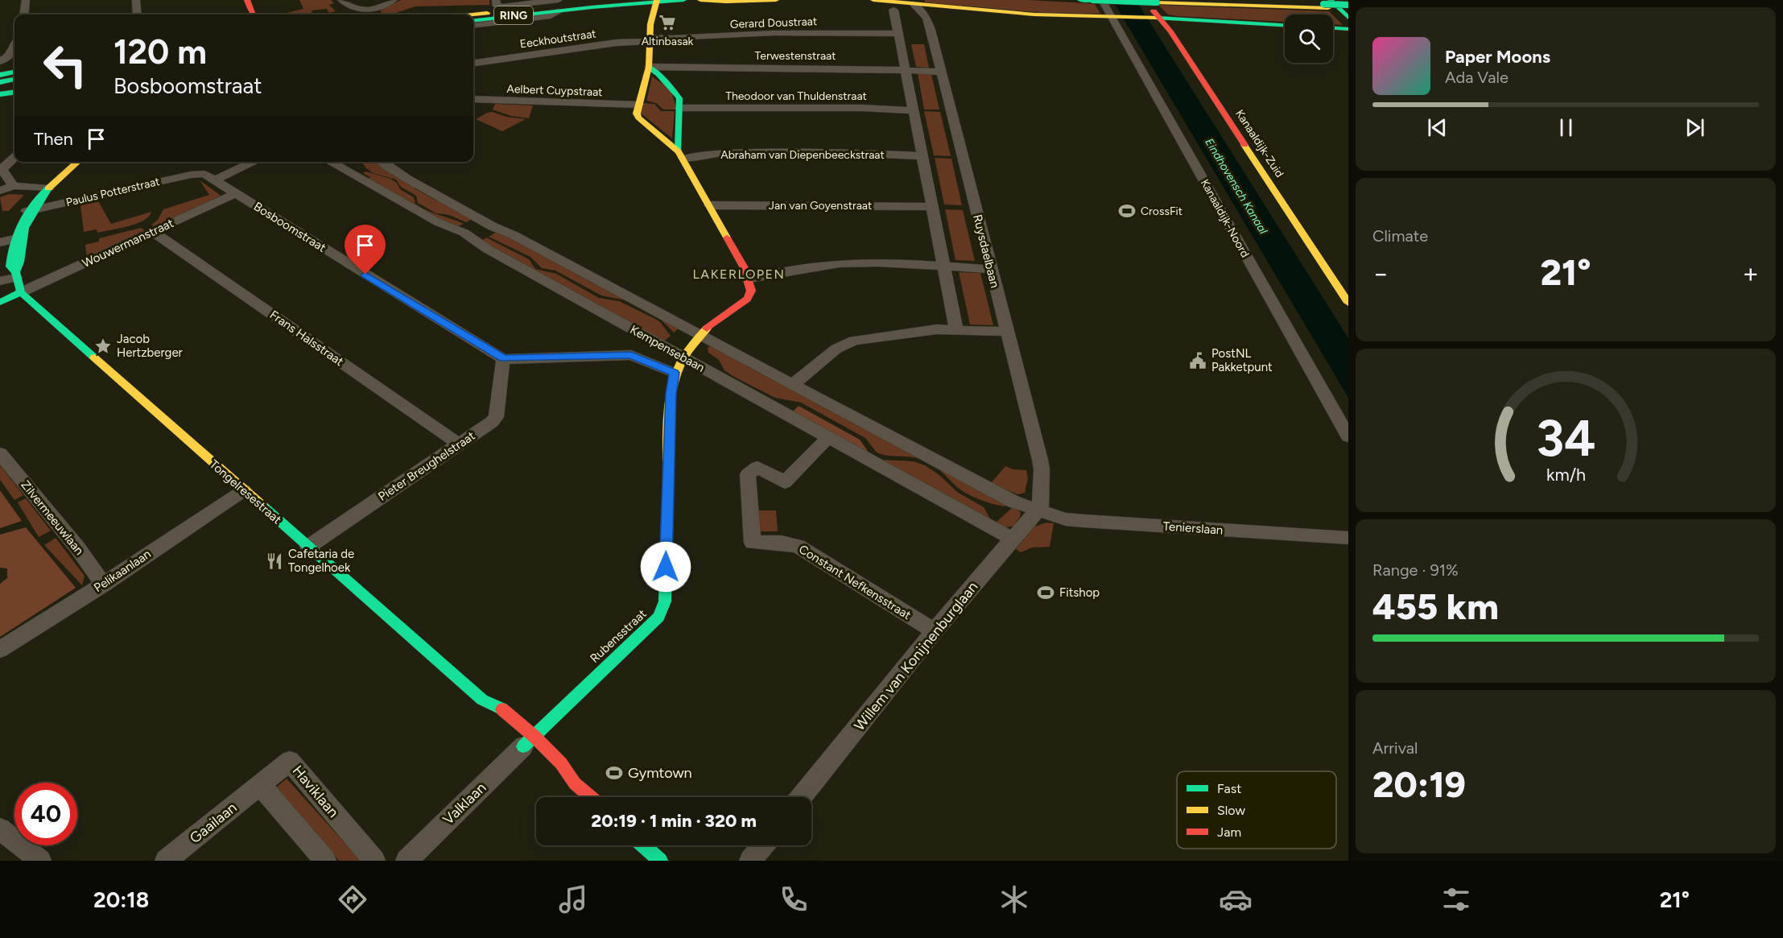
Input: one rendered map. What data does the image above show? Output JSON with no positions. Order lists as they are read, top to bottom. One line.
{"streets":{"street":["RING","Gerard Doustraat","Eeckhoutstraat","Terwestenstraat","Aelbert Cuypstraat","Theodoor van Thuldenstraat","Kanaaldijk-Zuid","Abraham van Diepenbeeckstraat","Paulus Potterstraat","Jan van Goyenstraat","Kanaaldijk-Noord","Bosboomstraat","Wouwermanstraat","Ruysdaelbaan","Frans Halsstraat","Kempensebaan","Pieter Breughelstraat","Tongelresestraat","Zilvermeeuwlaan","Tenierslaan","Pelikaanlaan","Constant Nefkensstraat","Rubensstraat","Willem van Konijnenburglaan","Haviklaan","Valklaan","Gaailaan"]},"crossings":[["Gerard Doustraat","Eeckhoutstraat"],["Terwestenstraat","Ruysdaelbaan"],["Paulus Potterstraat","Bosboomstraat"],["Bosboomstraat","Wouwermanstraat"],["Bosboomstraat","Pieter Breughelstraat"],["Wouwermanstraat","Frans Halsstraat"],["Wouwermanstraat","Tongelresestraat"],["Ruysdaelbaan","Tenierslaan"],["Ruysdaelbaan","Willem van Konijnenburglaan"],["Frans Halsstraat","Pieter Breughelstraat"],["Kempensebaan","Constant Nefkensstraat"],["Kempensebaan","Rubensstraat"],["Kempensebaan","Willem van Konijnenburglaan"],["Pieter Breughelstraat","Tongelresestraat"],["Tongelresestraat","Pelikaanlaan"],["Tongelresestraat","Rubensstraat"],["Tongelresestraat","Valklaan"],["Zilvermeeuwlaan","Pelikaanlaan"],["Tenierslaan","Willem van Konijnenburglaan"],["Constant Nefkensstraat","Willem van Konijnenburglaan"],["Rubensstraat","Valklaan"],["Haviklaan","Gaailaan"]],"districts":["LAKERLOPEN"],"water":["Eindhovensch Kanaal"],"places":{"supermarket":["Altinbasak"],"sports":["CrossFit","Fitshop","Gymtown"],"place":["Jacob Hertzberger"],"public building":["PostNL Pakketpunt"],"restaurant":["Cafetaria de Tongelhoek"]},"legend":["Fast","Slow","Jam"],"page":{"turn":["120 m","Bosboomstraat"],"song":["Paper Moons","Ada Vale"],"then":"Then","tile":["Climate",["Range · 91%","455 km"],["Arrival","20:19"]],"heat":["−","21°","+"],"limit":"40","trip":"20:19 · 1 min · 320 m","tabs":["20:18","21°"],"gauge":["34","km/h"]}}
